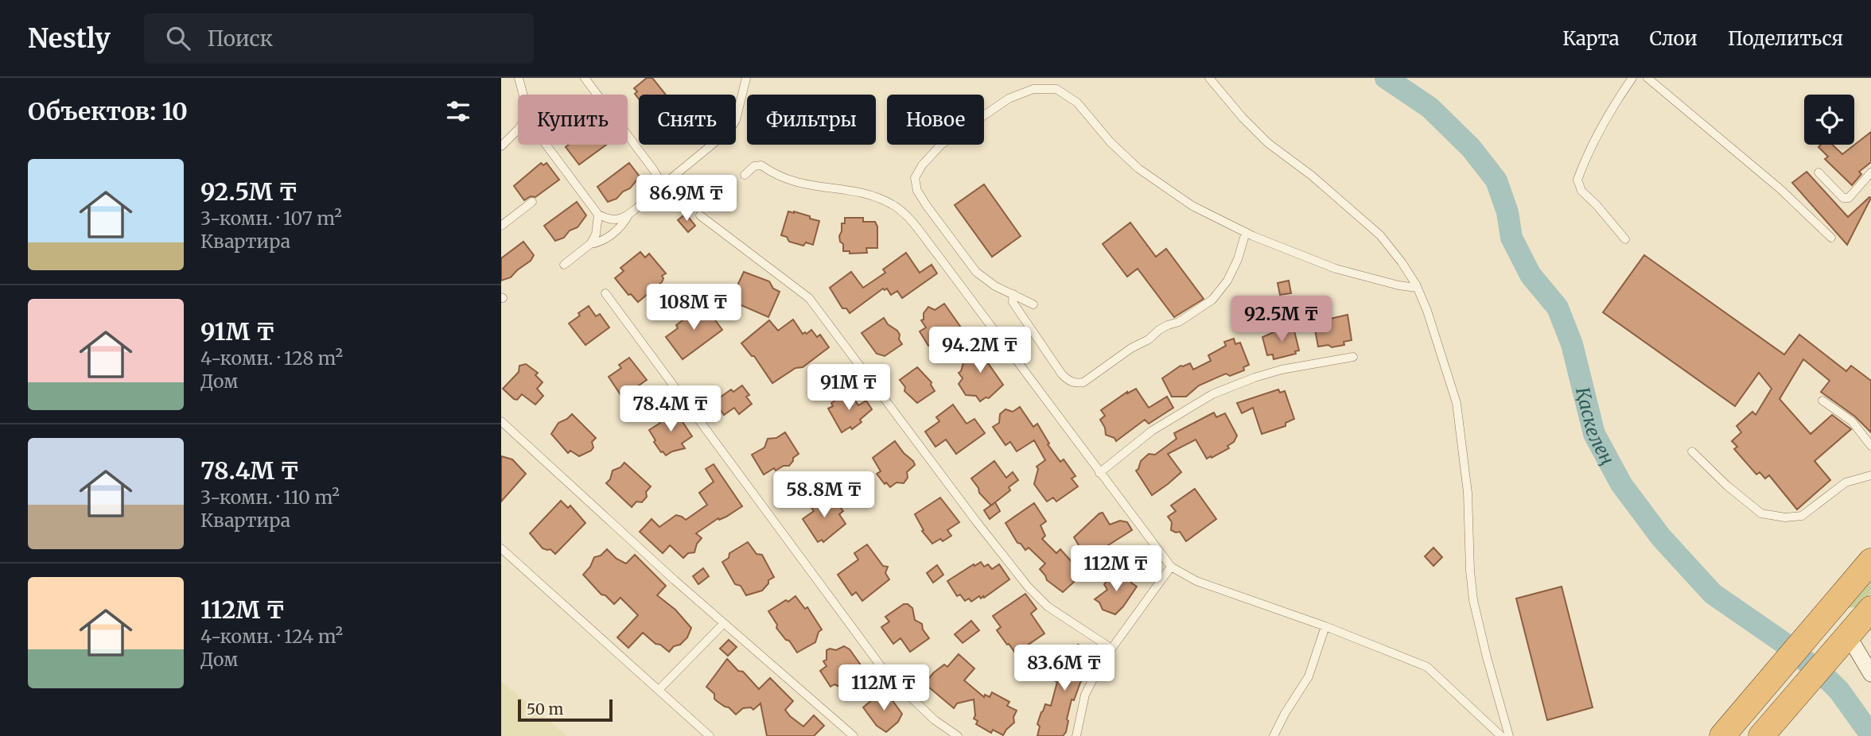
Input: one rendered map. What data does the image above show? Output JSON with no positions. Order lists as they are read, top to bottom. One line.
{"water":["Қаскелең"],"scale_bar":"50 m","page":{"header":"Nestly","search":"Поиск","nav":["Карта","Слои","Поделиться"],"heading":"Объектов: 10","chip":["Купить","Снять","Фильтры","Новое"],"list":[{"name":"92.5M ₸","note":"3-комн. · 107 m² · Квартира"},{"name":"91M ₸","note":"4-комн. · 128 m² · Дом"},{"name":"78.4M ₸","note":"3-комн. · 110 m² · Квартира"},{"name":"112M ₸","note":"4-комн. · 124 m² · Дом"}],"price":["86.9M ₸","108M ₸","92.5M ₸","94.2M ₸","91M ₸","78.4M ₸","58.8M ₸","112M ₸","83.6M ₸","112M ₸"],"scale":"50 m"}}
